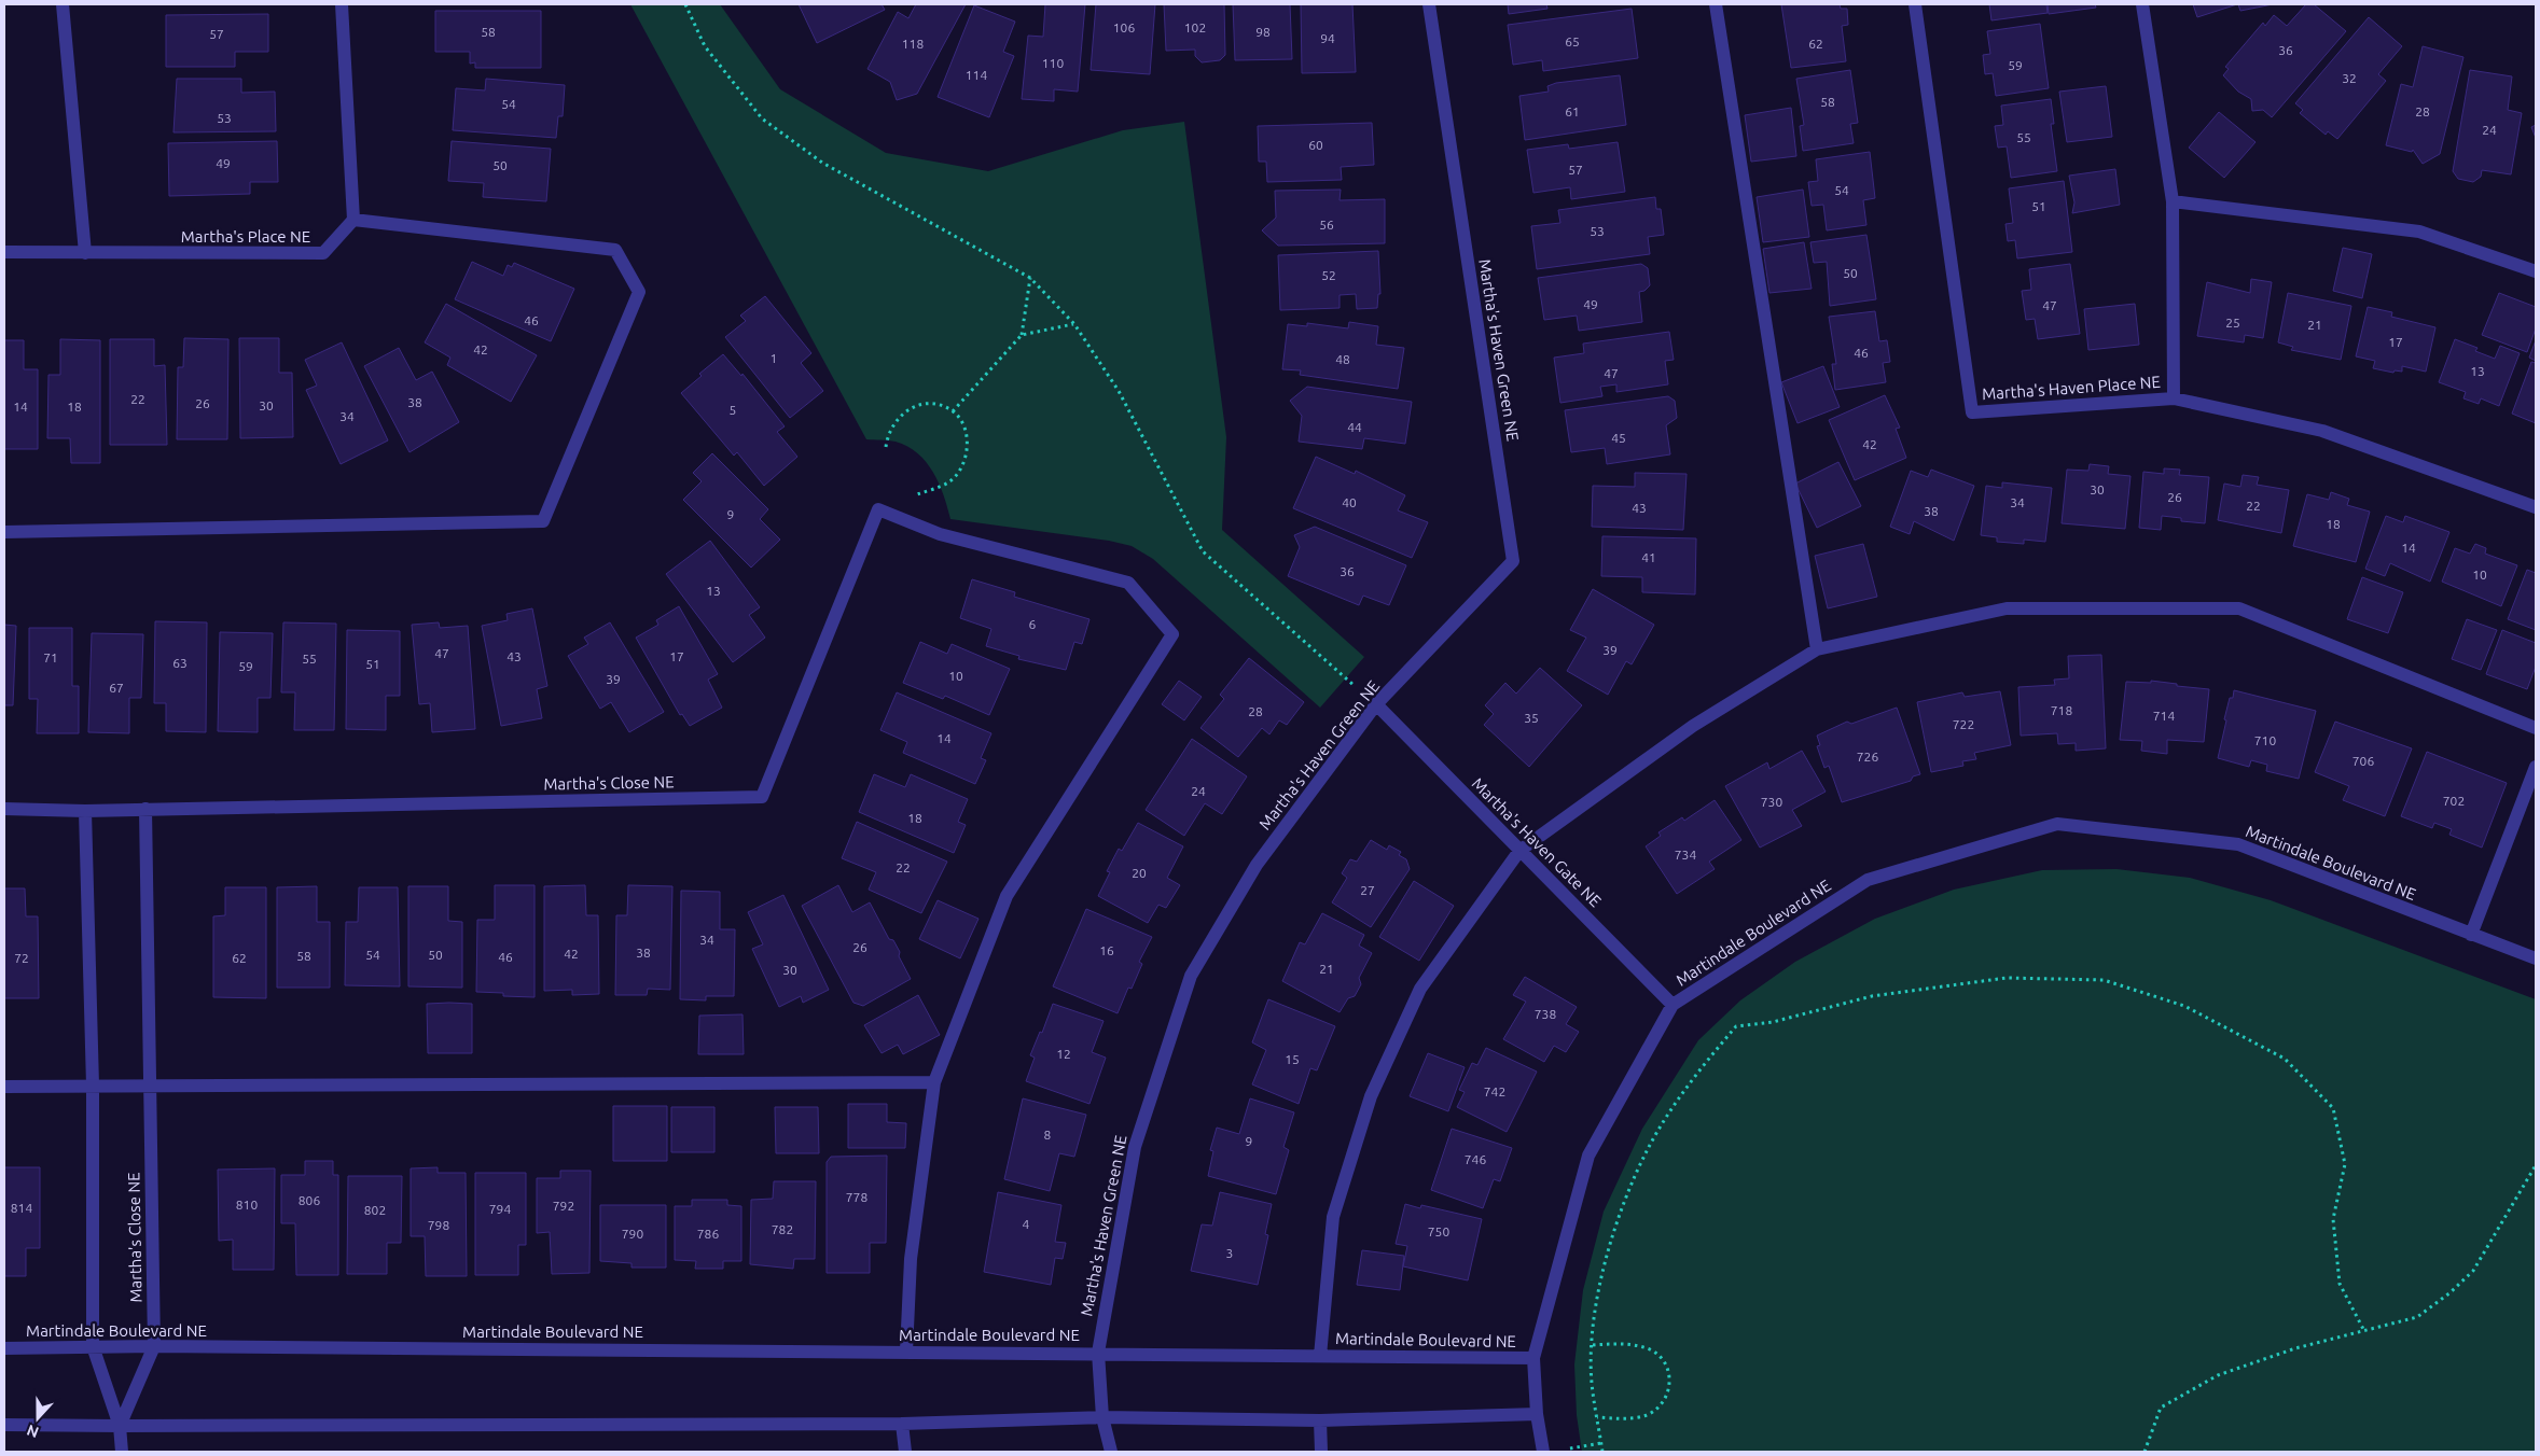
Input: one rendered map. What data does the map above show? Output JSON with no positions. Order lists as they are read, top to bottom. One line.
{"streets":{"street":["Martha's Place NE","Martha's Haven Green NE","Martha's Haven Place NE","Martha's Close NE","Martha's Haven Gate NE","Martindale Boulevard NE"]},"crossings":[["Martha's Haven Green NE","Martha's Haven Gate NE"],["Martha's Haven Green NE","Martindale Boulevard NE"],["Martha's Close NE","Martindale Boulevard NE"],["Martha's Haven Gate NE","Martindale Boulevard NE"]],"house_numbers":["106","102","58","98","57","94","65","118","62","36","110","59","114","32","58","54","61","28","53","24","55","60","49","50","57","54","51","56","53","50","52","49","47","46","25","21","17","42","46","1","48","13","47","22","38","26","30","14","18","5","34","44","45","42","30","26","40","34","22","43","38","9","18","14","41","36","10","13","6","39","47","43","17","71","55","63","51","59","10","39","67","718","28","714","35","722","14","710","726","706","24","702","730","18","734","22","20","27","34","26","16","38","42","54","50","58","46","72","62","21","30","738","12","15","742","8","9","746","778","806","810","792","814","794","802","4","798","782","750","790","786","3"],"north":"bottom"}
